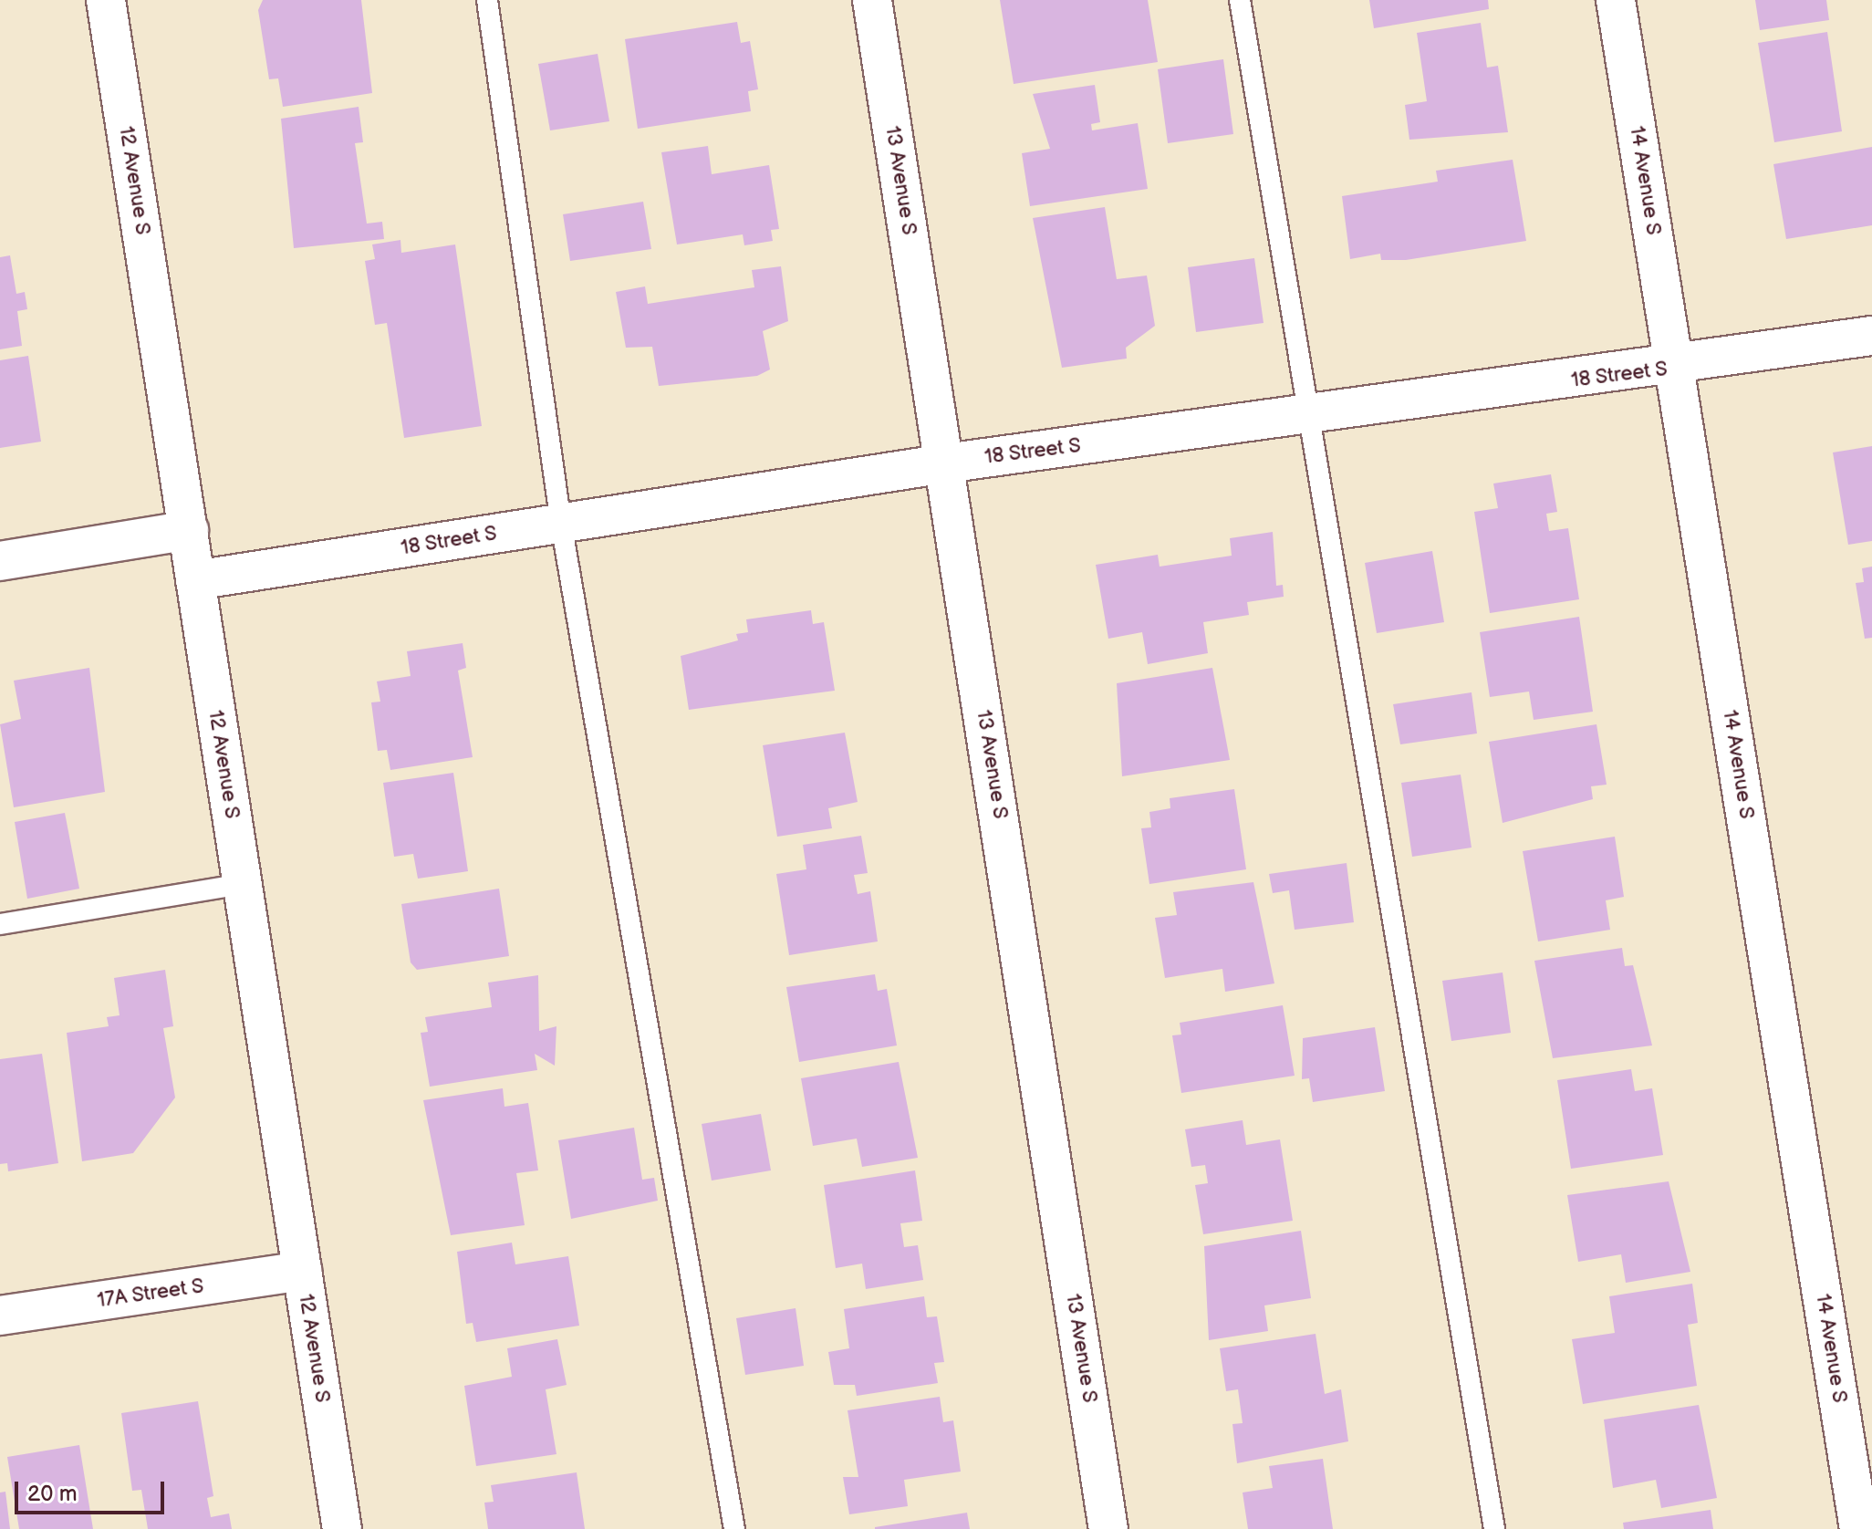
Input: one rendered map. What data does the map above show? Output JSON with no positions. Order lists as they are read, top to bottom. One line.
{"streets":{"street":["12 Avenue S","13 Avenue S","14 Avenue S","18 Street S","17A Street S"]},"crossings":[["12 Avenue S","18 Street S"],["12 Avenue S","17A Street S"],["13 Avenue S","18 Street S"],["14 Avenue S","18 Street S"]],"scale_bar":"20 m"}
